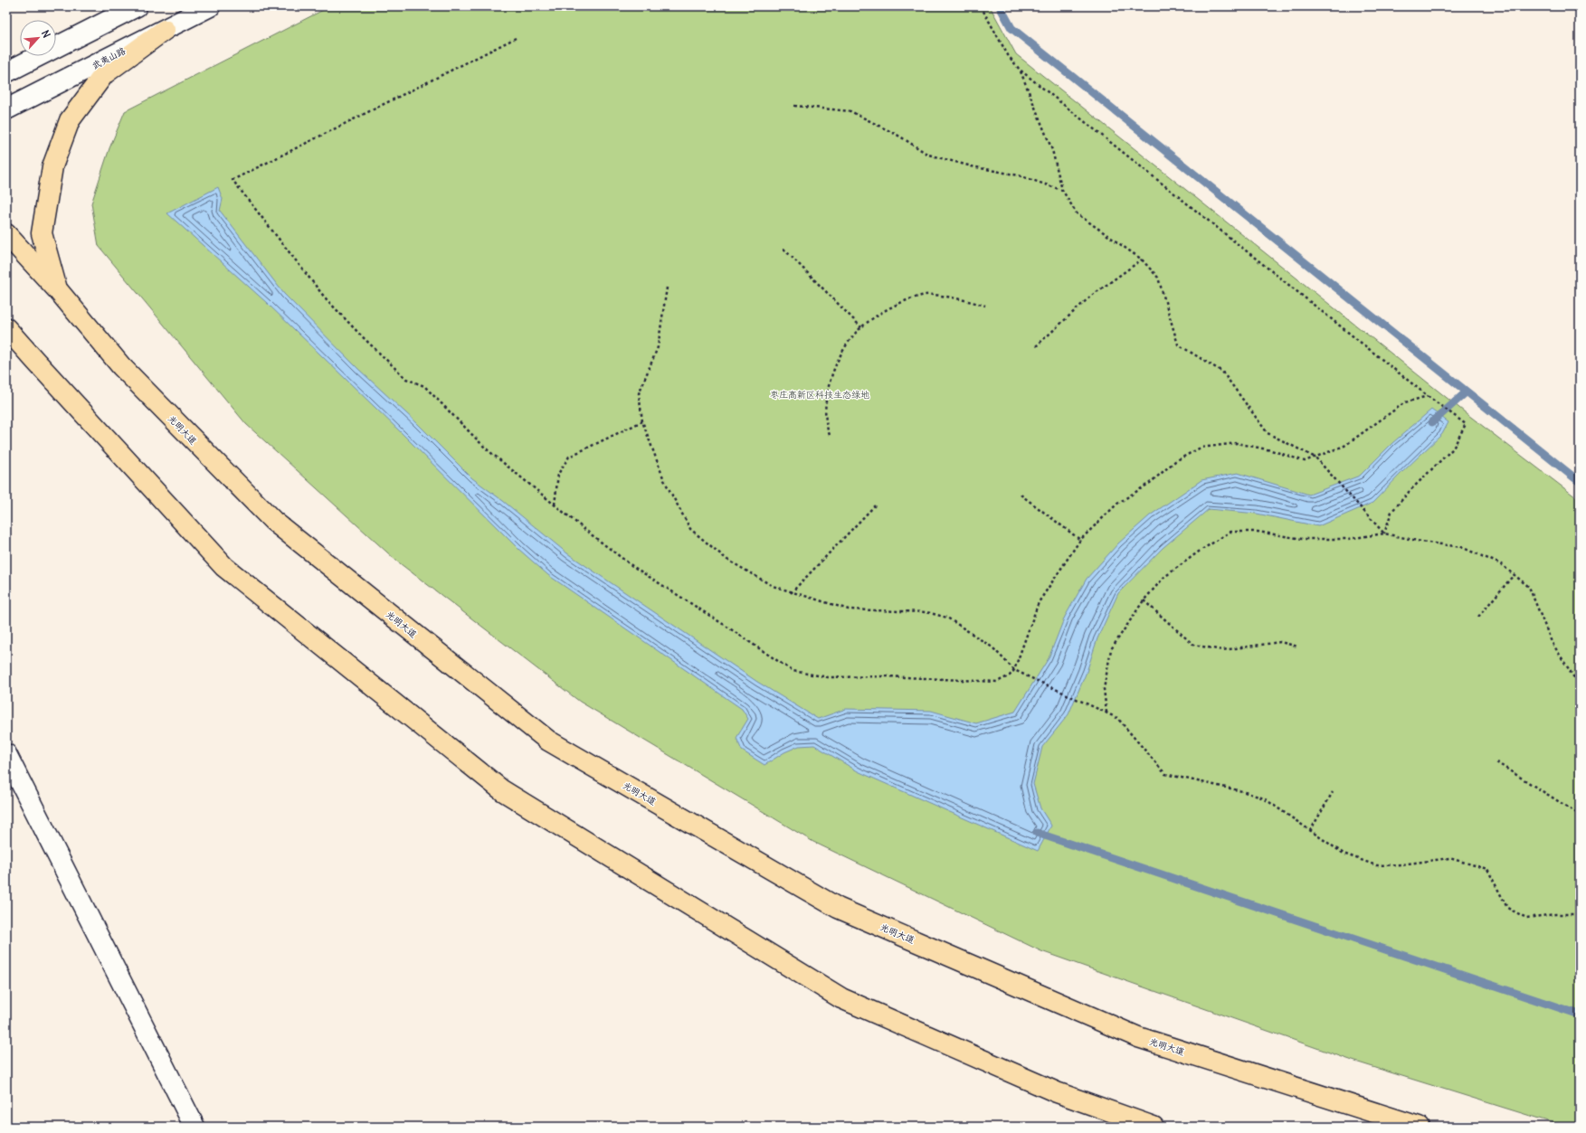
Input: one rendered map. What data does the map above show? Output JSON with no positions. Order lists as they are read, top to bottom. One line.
{"streets":{"main road":["光明大道"],"street":["武夷山路"]},"parks":["枣庄高新区科技生态绿地"],"north":"top right"}
